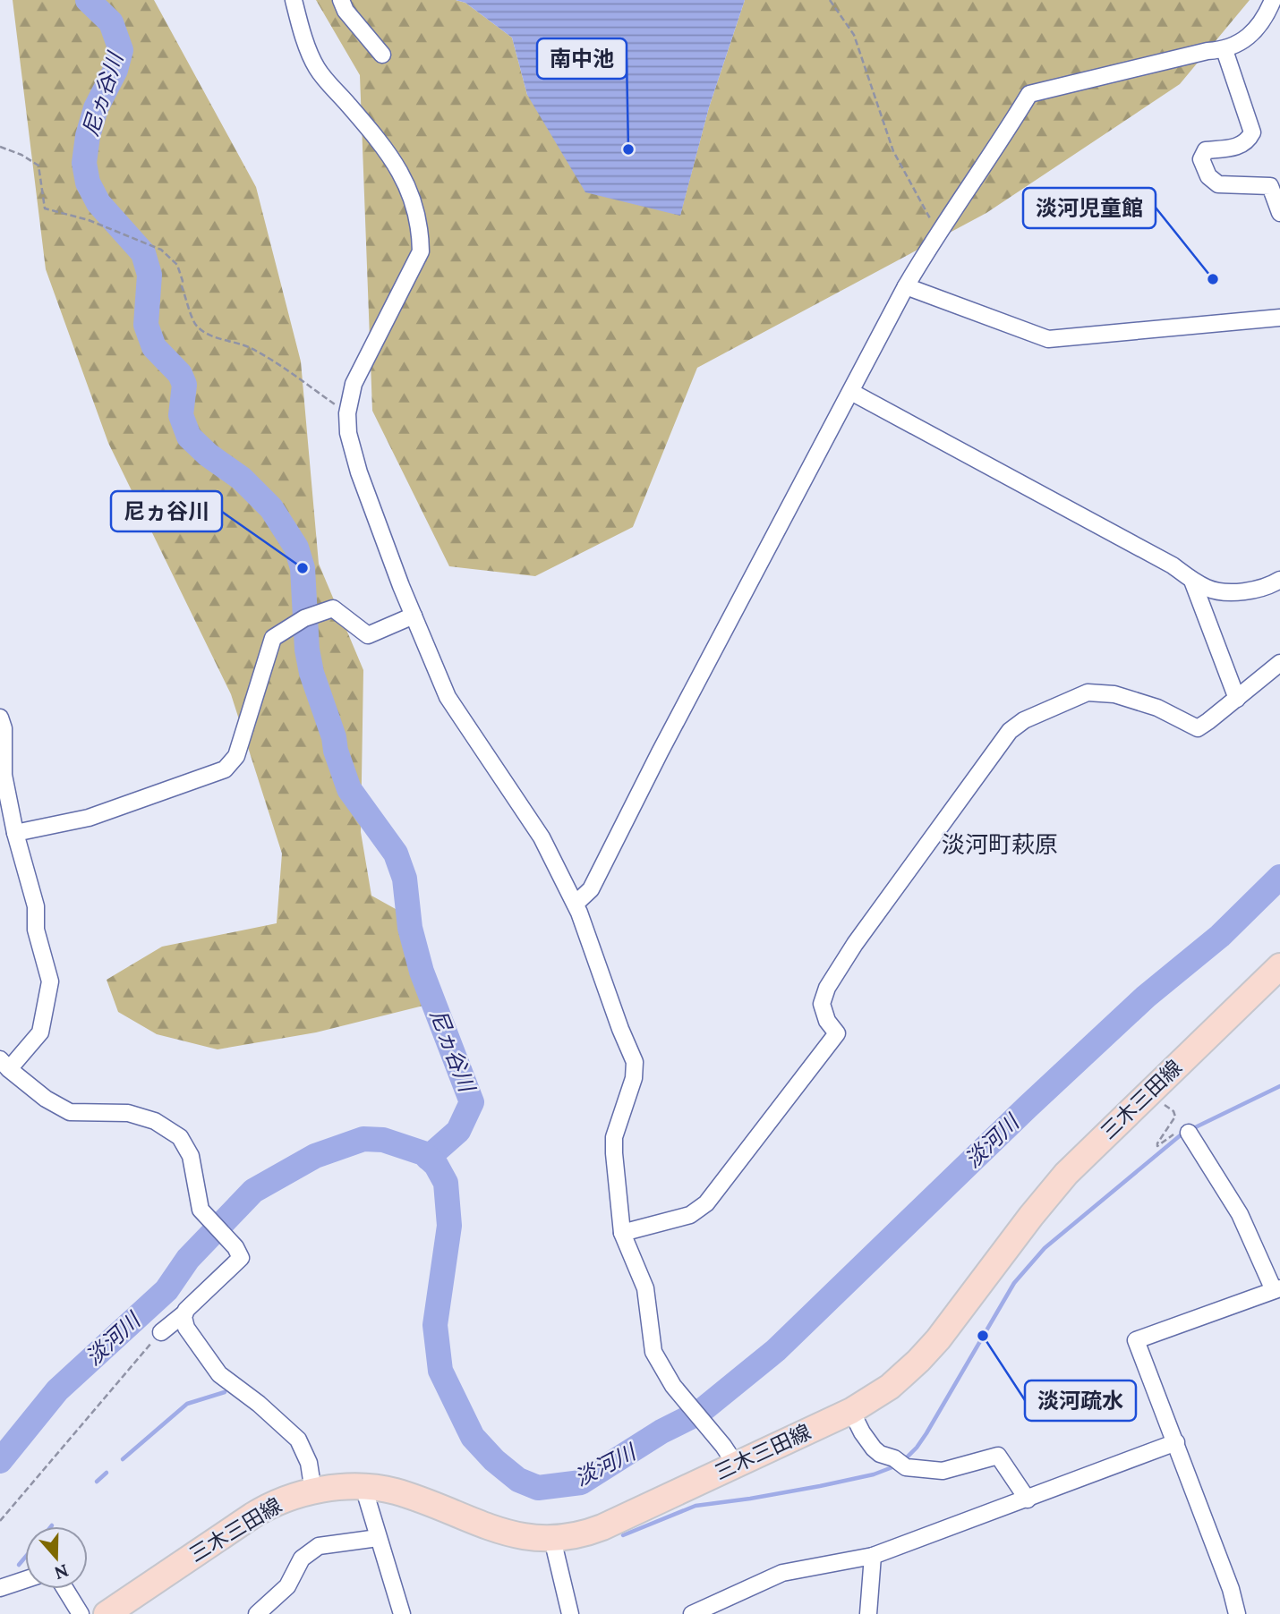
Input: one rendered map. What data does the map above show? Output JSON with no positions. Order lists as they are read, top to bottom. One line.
{"streets":{"main road":["三木三田線"]},"districts":["淡河町萩原"],"water":["尼ヵ谷川","淡河川"],"places":["南中池","淡河児童館","尼ヵ谷川","淡河疏水"],"north":"bottom"}
